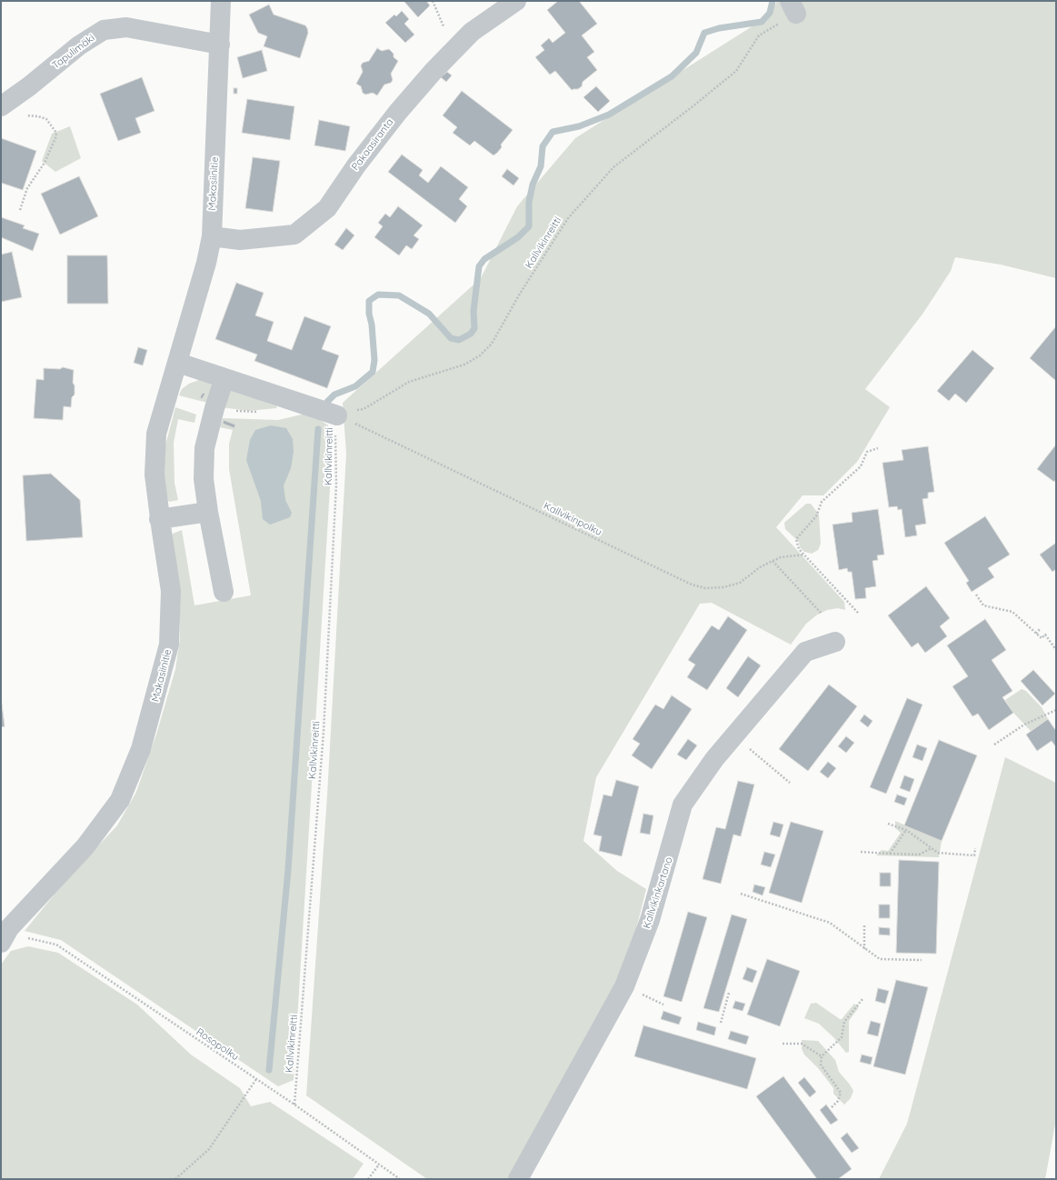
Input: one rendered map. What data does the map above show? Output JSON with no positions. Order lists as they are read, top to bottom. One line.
{"streets":{"street":["Tapulimäki","Pakaasiranta","Makasiinitie","Kallvikinkartano"],"path":["Kallvikinreitti","Kallvikinpolku","Rosopolku"]},"crossings":[["Tapulimäki","Makasiinitie"],["Pakaasiranta","Makasiinitie"],["Kallvikinreitti","Kallvikinpolku"],["Kallvikinreitti","Rosopolku"]]}
